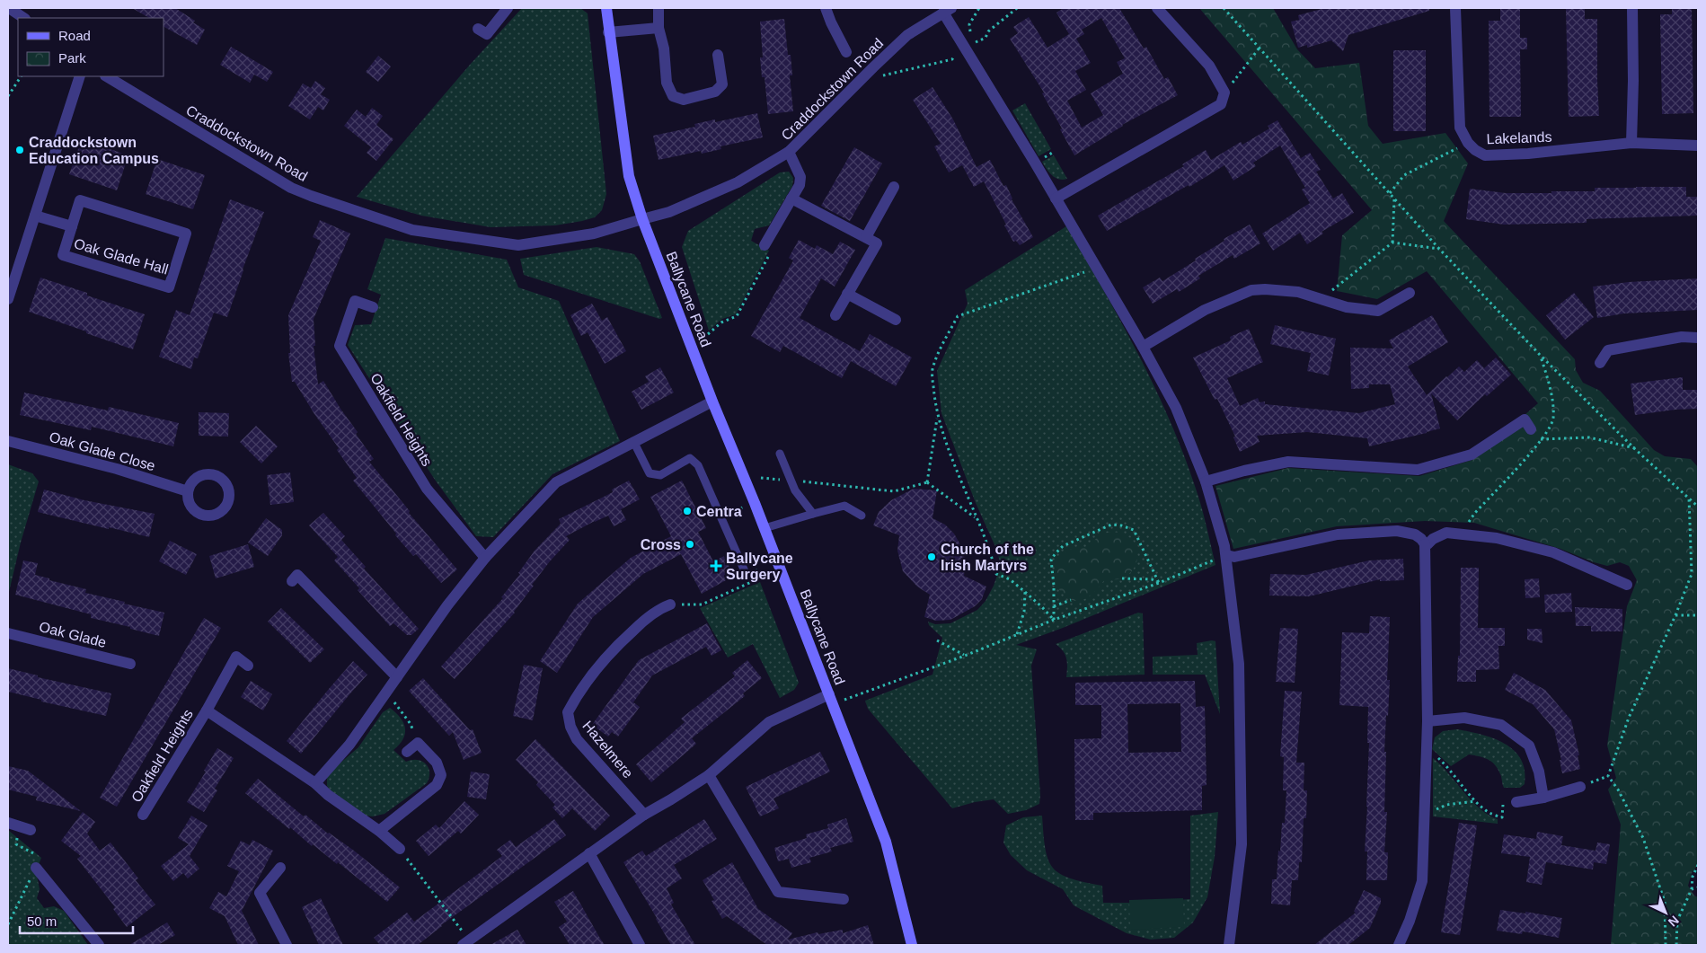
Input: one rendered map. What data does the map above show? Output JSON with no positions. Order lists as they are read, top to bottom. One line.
{"streets":{"main road":["Ballycane Road"],"street":["Craddockstown Road","Lakelands","Oak Glade Hall","Oakfield Heights","Oak Glade Close","Oak Glade","Hazelmere"]},"crossings":[["Craddockstown Road","Ballycane Road"]],"places":{"other":["Craddockstown Education Campus","Centra","Cross","Church of the Irish Martyrs"],"health":["Ballycane Surgery"]},"legend":["Road","Park"],"scale_bar":"50 m","north":"bottom right"}
